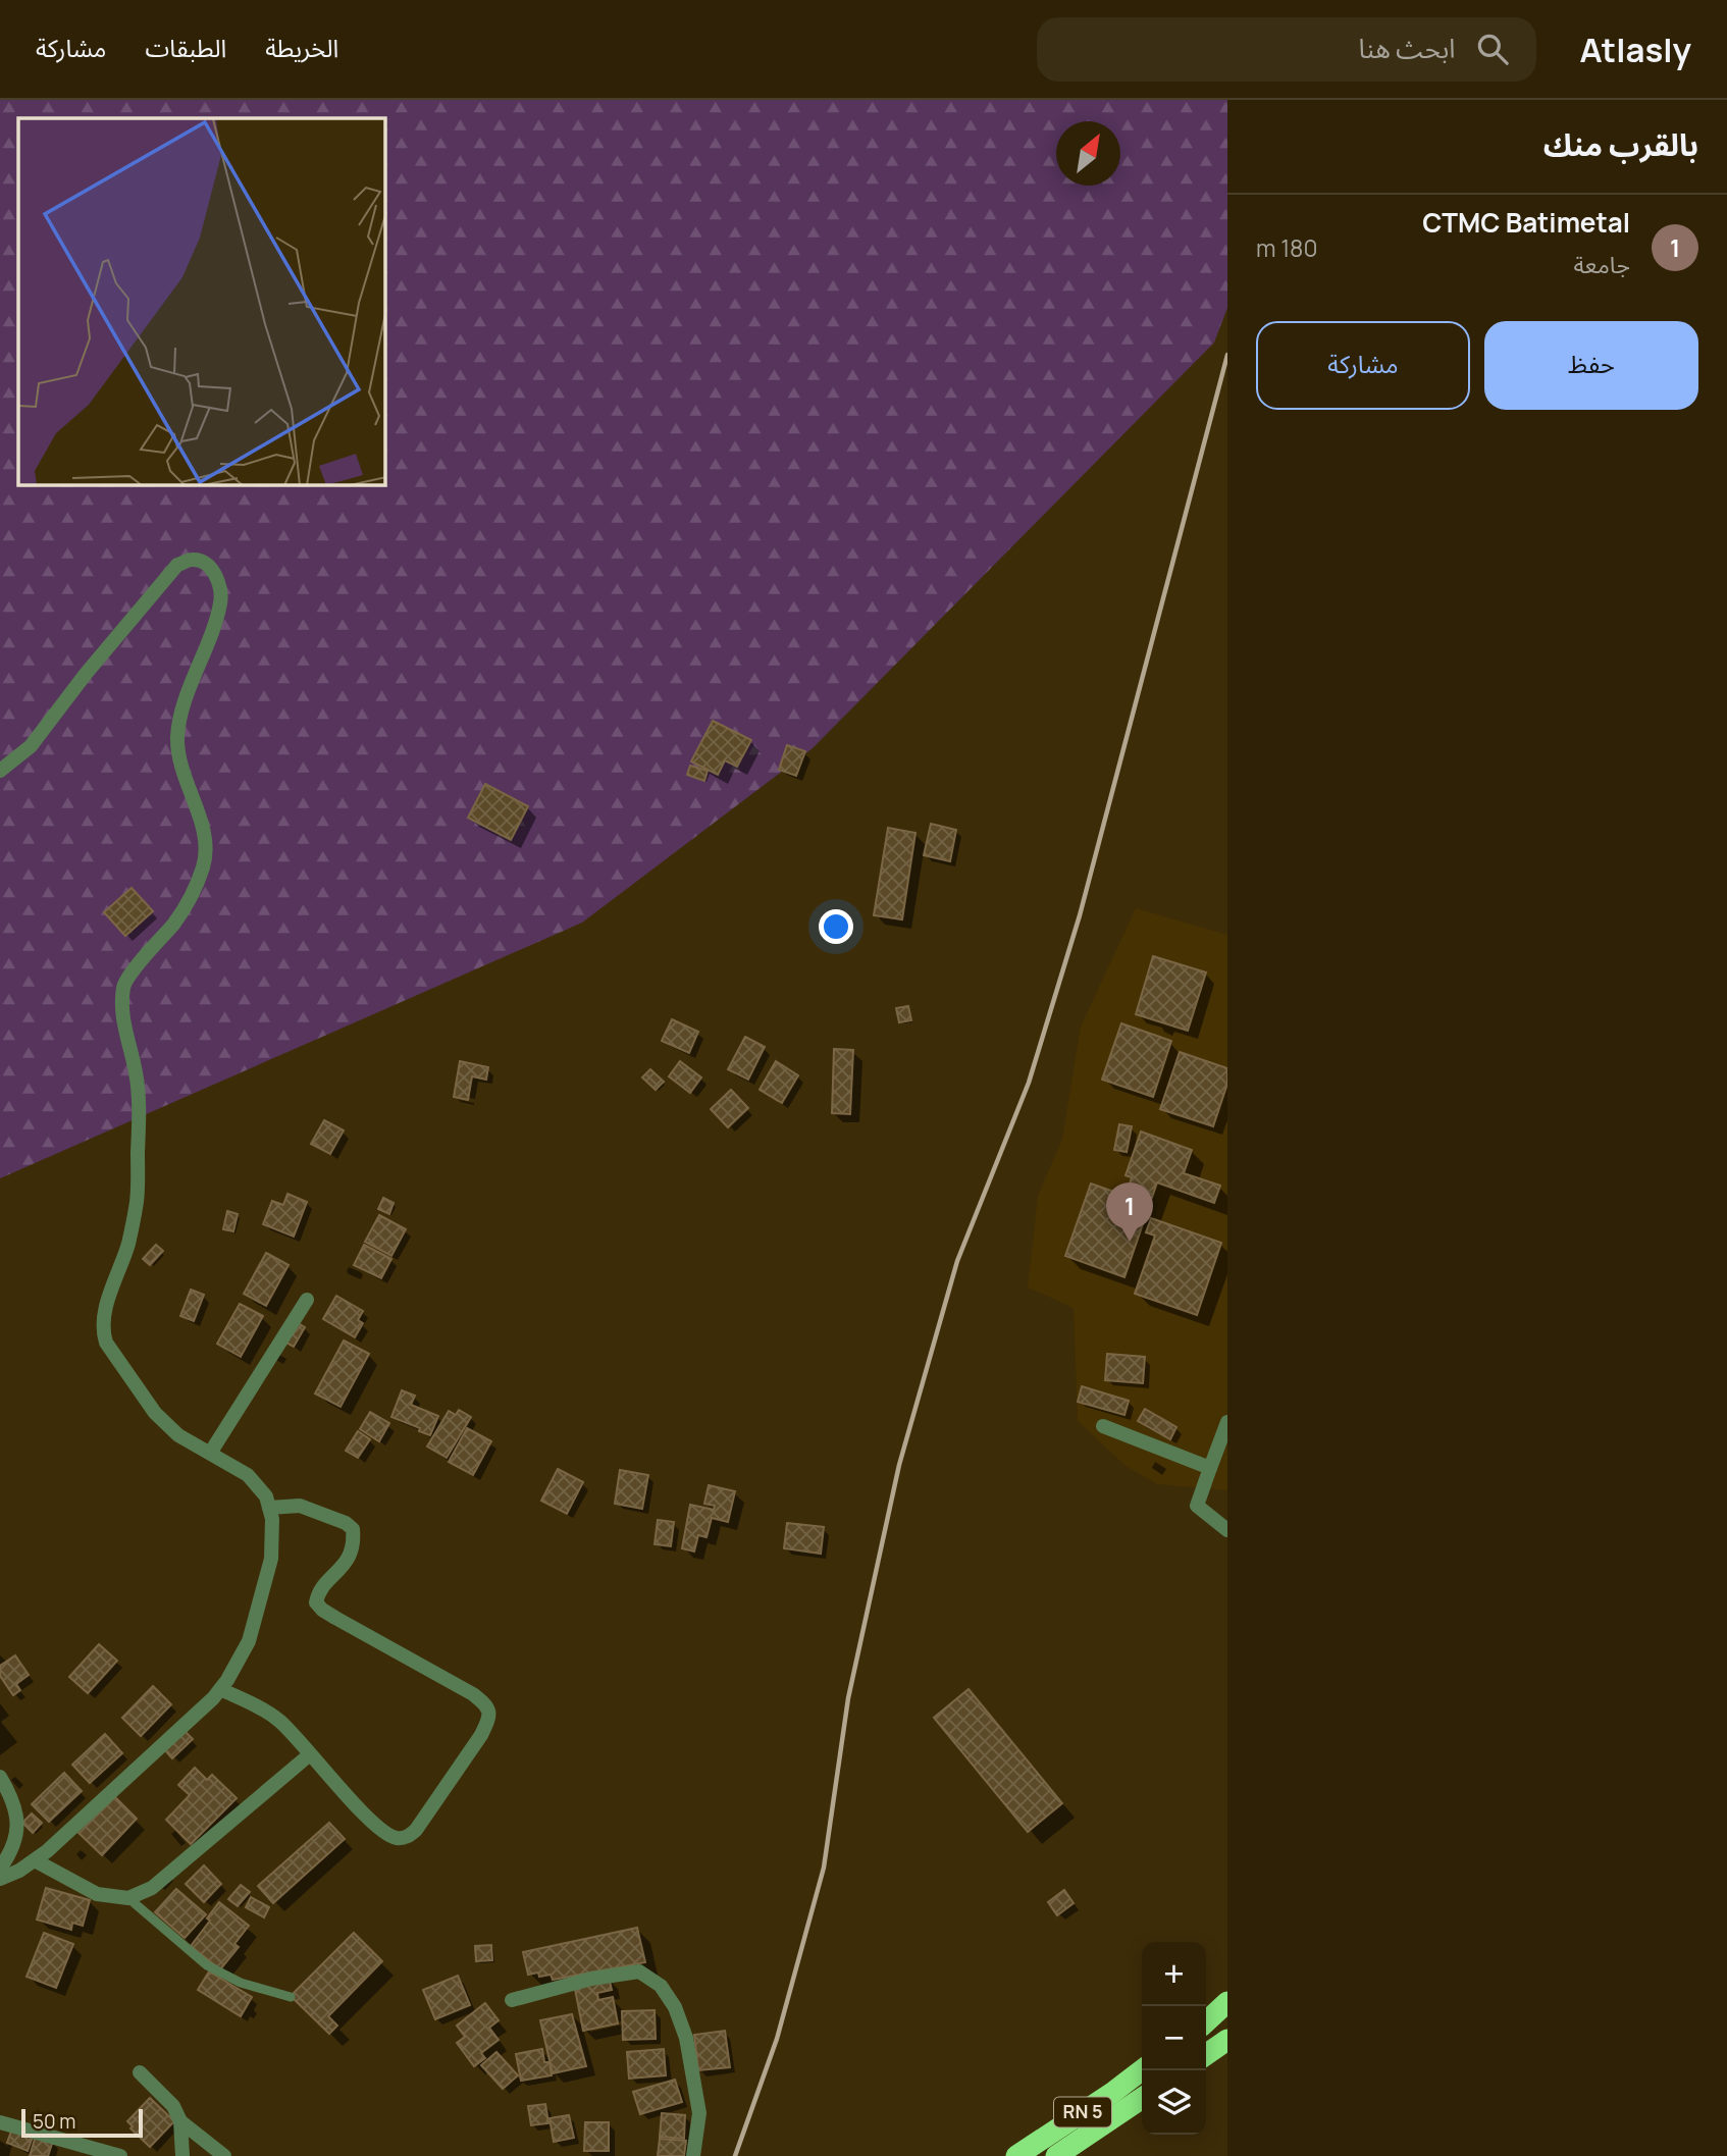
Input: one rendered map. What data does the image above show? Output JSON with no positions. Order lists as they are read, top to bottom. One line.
{"streets":{"highway":["RN 5"]},"scale_bar":"50 m","north":"top right","page":{"header":"Atlasly","search":"ابحث هنا","nav":["الخريطة","الطبقات","مشاركة"],"heading":"بالقرب منك","list":[{"mark":"1","name":"CTMC Batimetal","note":"جامعة","value":"180 m"}],"buttons":["حفظ","مشاركة"],"pins":"1","map_buttons":["+","−"],"scale":"50 m"}}
